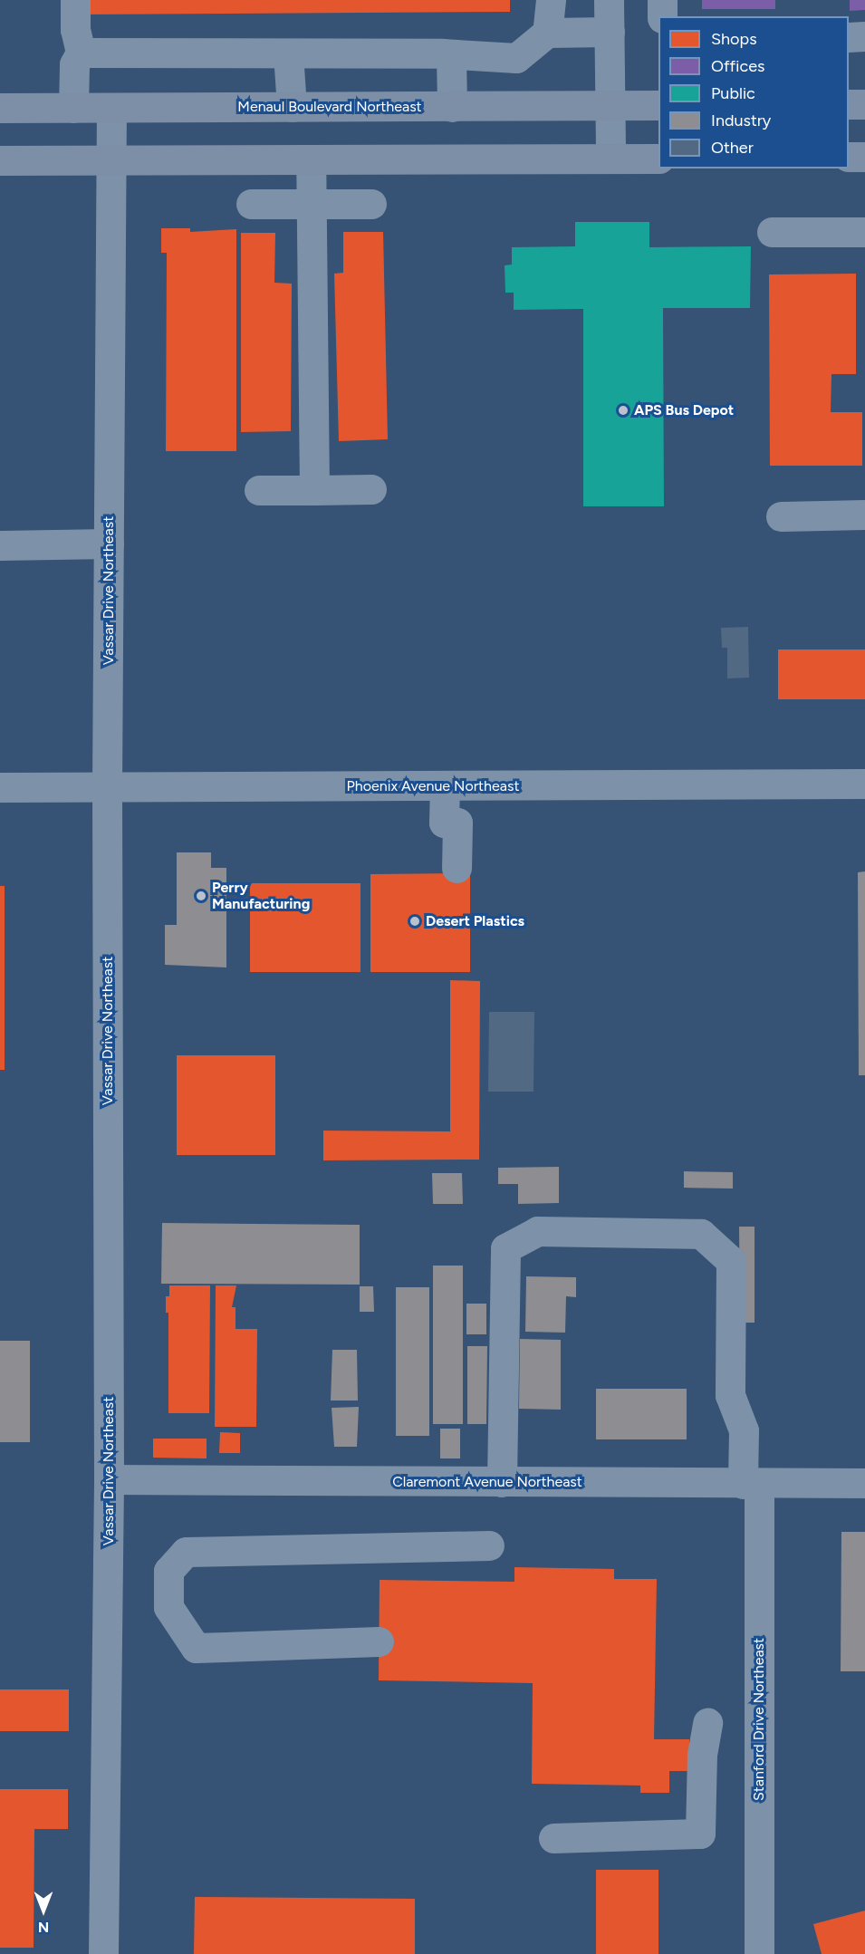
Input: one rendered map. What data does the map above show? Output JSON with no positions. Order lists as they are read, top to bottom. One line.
{"streets":{"main road":["Menaul Boulevard Northeast"],"street":["Vassar Drive Northeast","Phoenix Avenue Northeast","Claremont Avenue Northeast","Stanford Drive Northeast"]},"crossings":[["Menaul Boulevard Northeast","Vassar Drive Northeast"],["Vassar Drive Northeast","Phoenix Avenue Northeast"],["Vassar Drive Northeast","Claremont Avenue Northeast"],["Claremont Avenue Northeast","Stanford Drive Northeast"]],"places":["APS Bus Depot","Perry Manufacturing","Desert Plastics"],"legend":["Shops","Offices","Public","Industry","Other"],"north":"bottom"}
